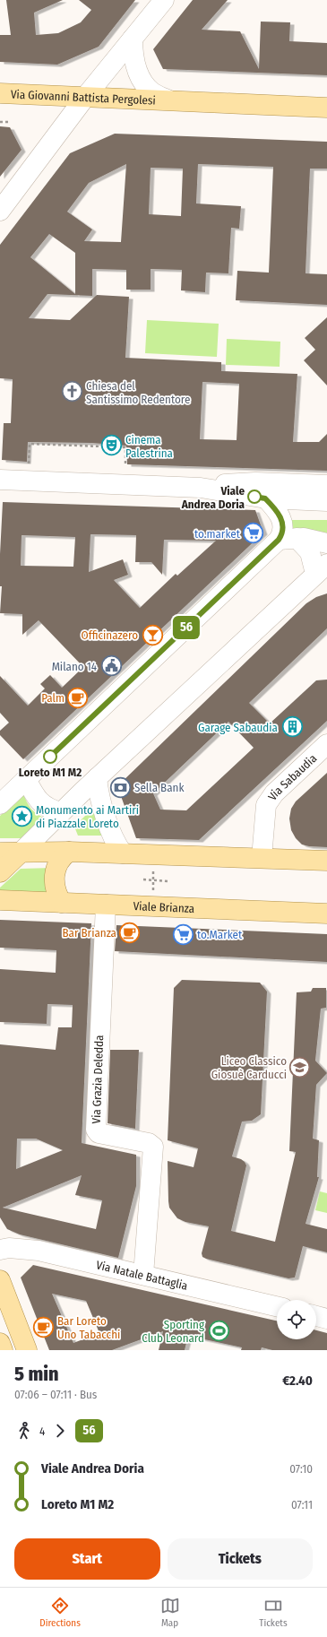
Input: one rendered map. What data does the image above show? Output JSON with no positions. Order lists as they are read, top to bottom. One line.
{"streets":{"main road":["Via Giovanni Battista Pergolesi","Viale Brianza"],"street":["Via Sabaudia","Via Grazia Deledda","Via Natale Battaglia"]},"crossings":[["Viale Brianza","Via Grazia Deledda"],["Via Grazia Deledda","Via Natale Battaglia"]],"places":{"church":["Chiesa del Santissimo Redentore"],"theatre":["Cinema Palestrina"],"other":["Viale Andrea Doria","Loreto M1 M2"],"supermarket":["to.market","to.Market"],"bar":["Officinazero"],"public building":["Milano 14"],"cafe":["Palm","Bar Brianza","Bar Loreto Uno Tabacchi"],"building":["Garage Sabaudia"],"bank":["Sella Bank"],"place":["Monumento ai Martiri di Piazzale Loreto"],"school or university":["Liceo Classico Giosuè Carducci"],"sports":["Sporting Club Leonard"]},"lines":["bus line 56"],"page":{"on_map":"56","heading":["5 min","07:06 – 07:11 · Bus","€2.40"],"legs":["4","56"],"list":[{"name":"Viale Andrea Doria","value":"07:10"},{"name":"Loreto M1 M2","value":"07:11"}],"buttons":["Start","Tickets"],"tabs":["Directions","Map","Tickets"]}}
